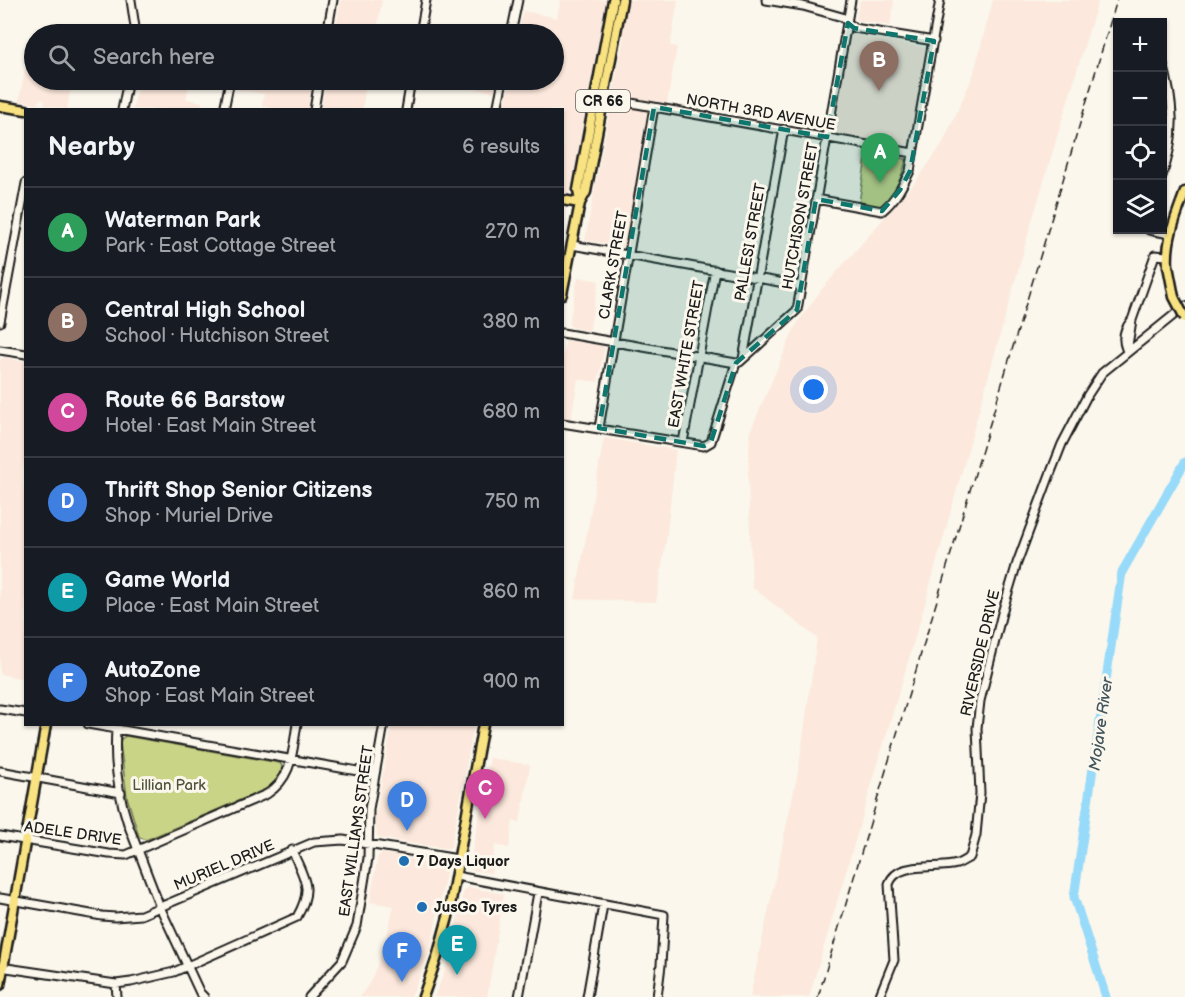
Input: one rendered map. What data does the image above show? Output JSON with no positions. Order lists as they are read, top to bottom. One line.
{"streets":{"main road":["CR 66"],"street":["NORTH 3RD AVENUE","HUTCHISON STREET","PALLESI STREET","CLARK STREET","EAST WHITE STREET","RIVERSIDE DRIVE","EAST WILLIAMS STREET","ADELE DRIVE","MURIEL DRIVE"]},"crossings":[["CR 66","NORTH 3RD AVENUE"],["NORTH 3RD AVENUE","HUTCHISON STREET"],["NORTH 3RD AVENUE","PALLESI STREET"],["NORTH 3RD AVENUE","CLARK STREET"],["HUTCHISON STREET","PALLESI STREET"],["EAST WILLIAMS STREET","MURIEL DRIVE"]],"water":["Mojave River"],"parks":["Lillian Park"],"places":["7 Days Liquor","JusGo Tyres"],"page":{"map_buttons":["+","−"],"search":"Search here","pins":["B","A","C","D","E","F"],"heading":["Nearby","6 results"],"list":[{"mark":"A","name":"Waterman Park","note":"Park · East Cottage Street","value":"270 m"},{"mark":"B","name":"Central High School","note":"School · Hutchison Street","value":"380 m"},{"mark":"C","name":"Route 66 Barstow","note":"Hotel · East Main Street","value":"680 m"},{"mark":"D","name":"Thrift Shop Senior Citizens","note":"Shop · Muriel Drive","value":"750 m"},{"mark":"E","name":"Game World","note":"Place · East Main Street","value":"860 m"},{"mark":"F","name":"AutoZone","note":"Shop · East Main Street","value":"900 m"}]}}
